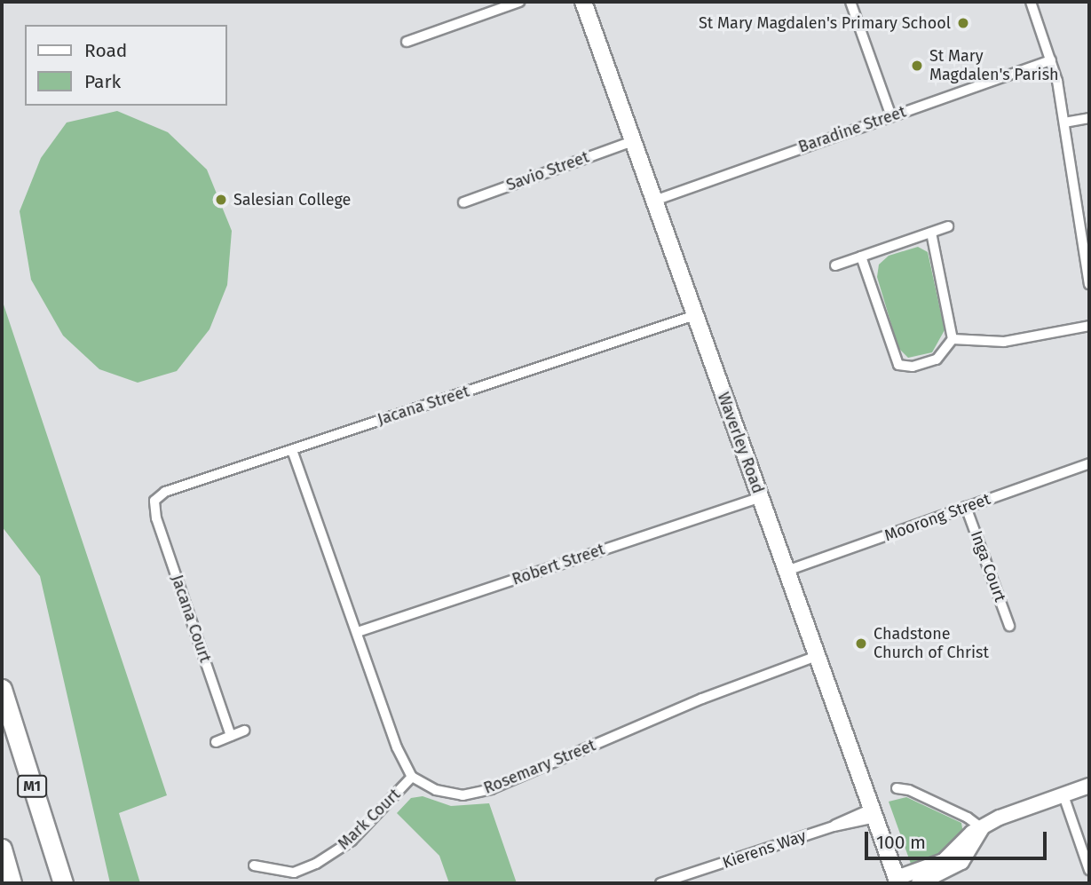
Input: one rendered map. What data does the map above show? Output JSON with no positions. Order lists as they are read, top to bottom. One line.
{"streets":{"highway":["M1"],"main road":["Waverley Road"],"street":["Baradine Street","Savio Street","Jacana Street","Moorong Street","Robert Street","Inga Court","Jacana Court","Rosemary Street","Mark Court","Kierens Way"]},"crossings":[["Baradine Street","Waverley Road"],["Savio Street","Waverley Road"],["Jacana Street","Waverley Road"],["Jacana Street","Jacana Court"],["Waverley Road","Moorong Street"],["Waverley Road","Robert Street"],["Waverley Road","Rosemary Street"],["Waverley Road","Kierens Way"],["Moorong Street","Inga Court"],["Rosemary Street","Mark Court"]],"places":["St Mary Magdalen's Primary School","St Mary Magdalen's Parish","Salesian College","Chadstone Church of Christ"],"legend":["Road","Park"],"scale_bar":"100 m"}
